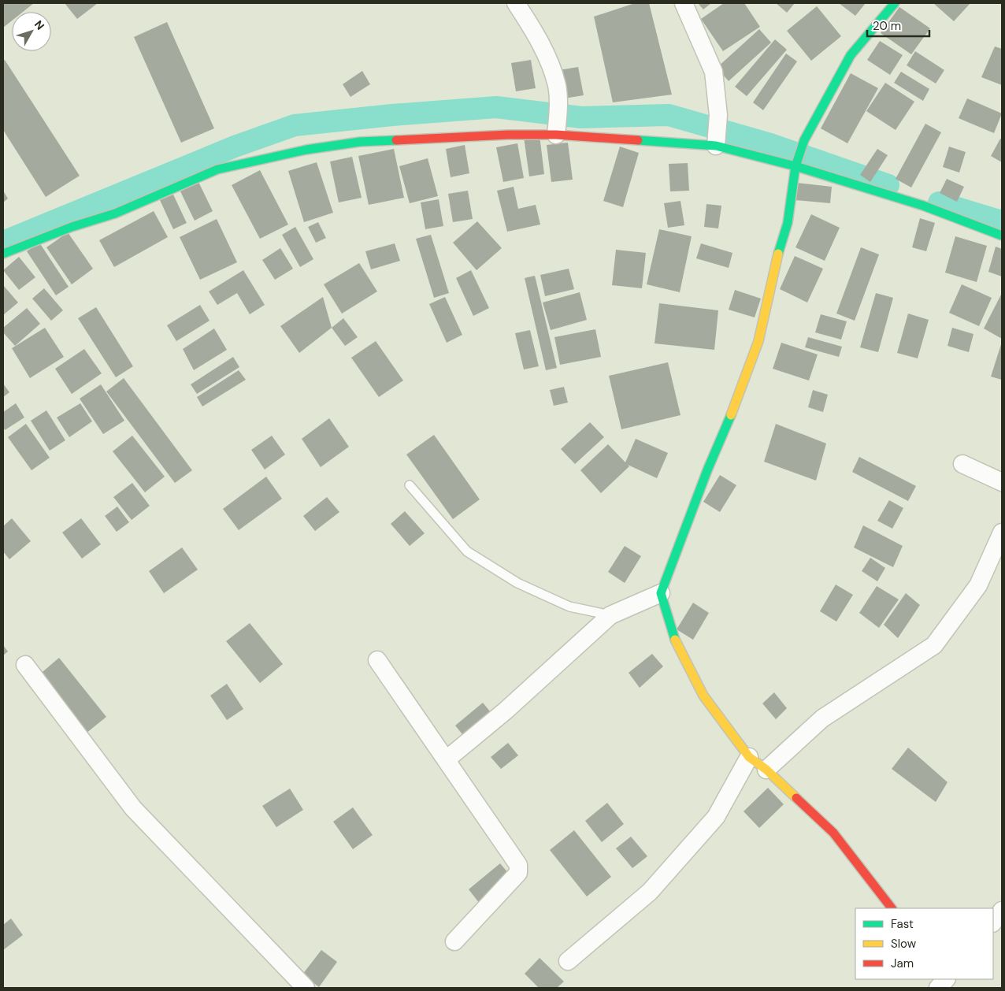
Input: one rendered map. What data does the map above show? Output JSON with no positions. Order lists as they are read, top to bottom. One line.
{"legend":["Fast","Slow","Jam"],"scale_bar":"20 m","north":"top right"}
